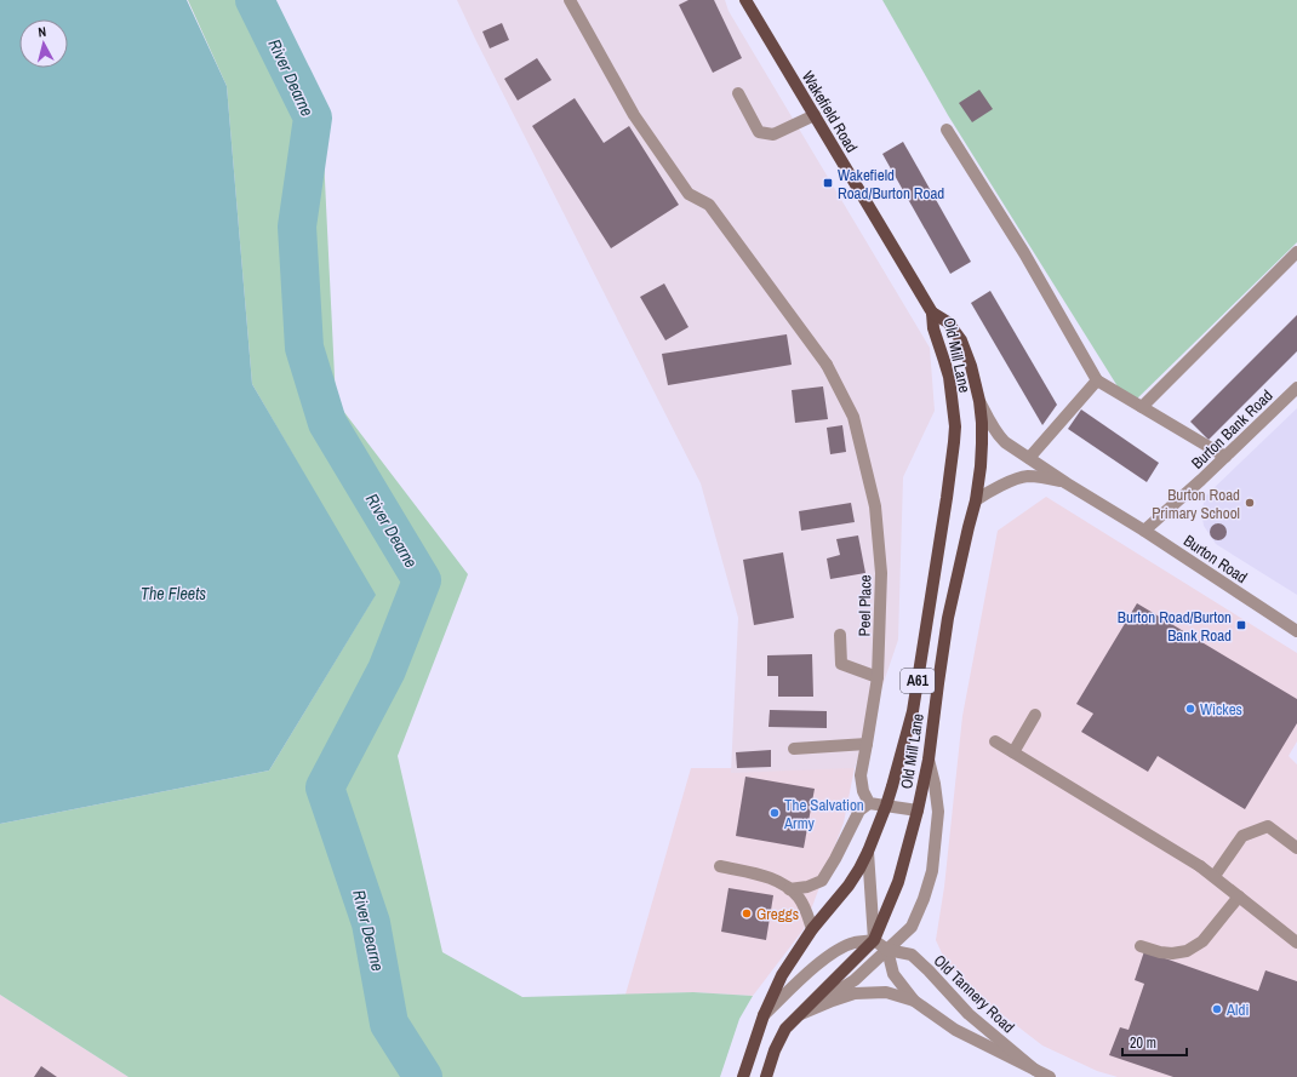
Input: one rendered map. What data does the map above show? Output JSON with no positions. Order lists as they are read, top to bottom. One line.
{"streets":{"main road":["Wakefield Road","Old Mill Lane","A61"],"street":["Burton Bank Road","Burton Road","Peel Place","Old Tannery Road"]},"crossings":[["Wakefield Road","Old Mill Lane"],["Old Mill Lane","Burton Road"],["Old Mill Lane","Old Tannery Road"],["Burton Bank Road","Burton Road"]],"water":["River Dearne","The Fleets"],"places":{"transit":["Wakefield Road/Burton Road","Burton Road/Burton Bank Road"],"other":["Burton Road Primary School","Wickes","The Salvation Army","Greggs","Aldi"]},"scale_bar":"20 m","north":"top"}
